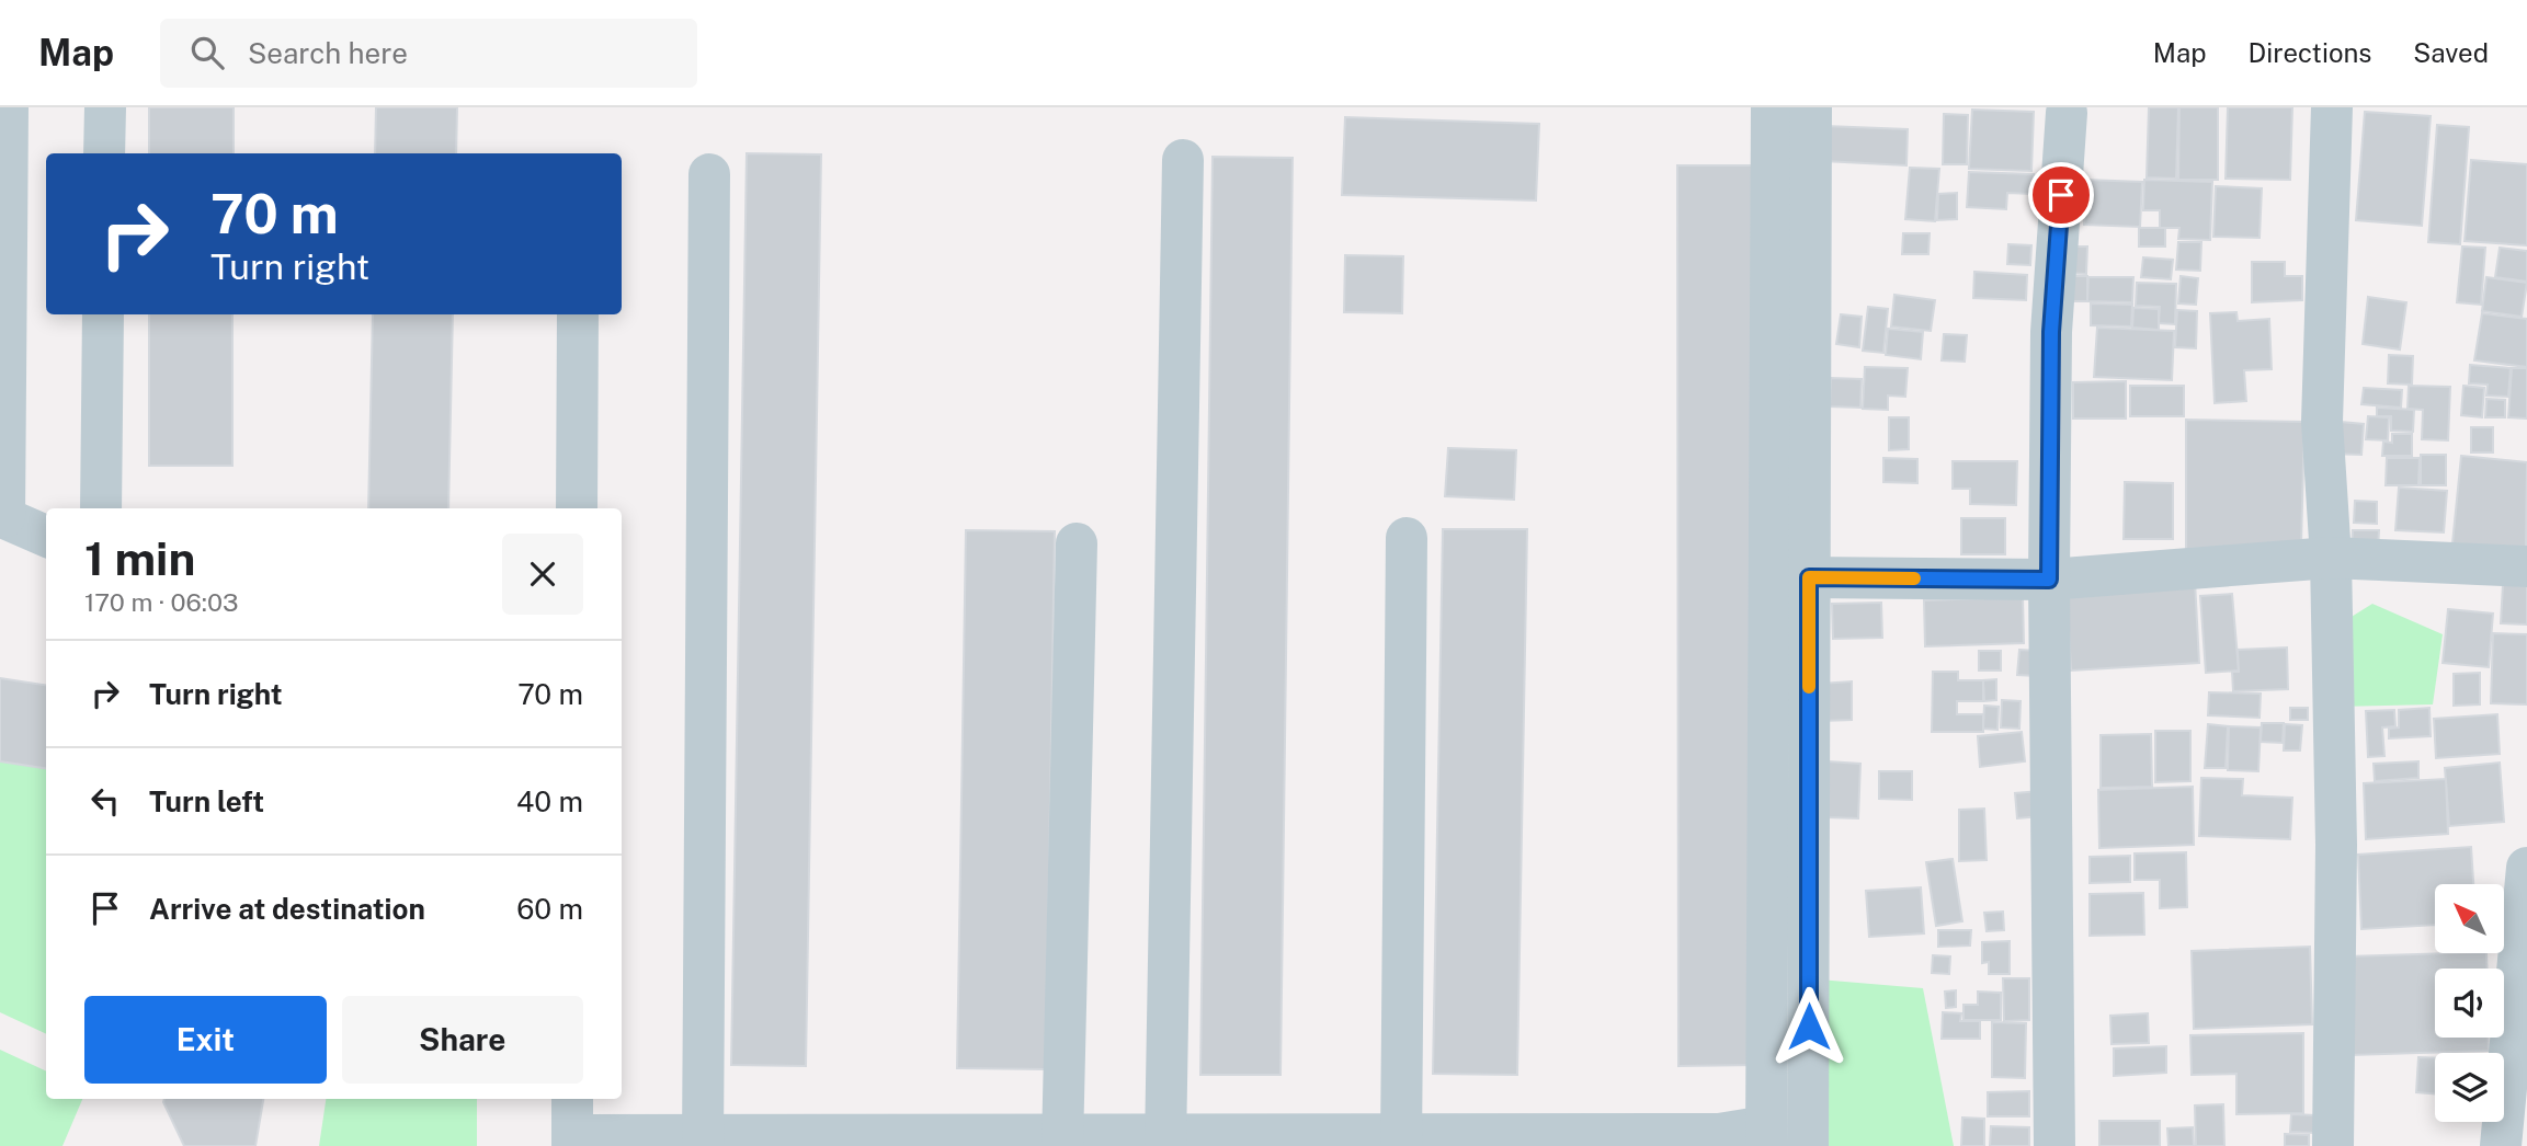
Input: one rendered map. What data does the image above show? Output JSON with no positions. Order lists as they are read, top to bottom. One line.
{"north":"top left","page":{"header":"Map","search":"Search here","nav":["Map","Directions","Saved"],"turn":["70 m","Turn right"],"heading":["1 min","170 m · 06:03"],"list":[{"name":"Turn right","value":"70 m"},{"name":"Turn left","value":"40 m"},{"name":"Arrive at destination","value":"60 m"}],"buttons":["Exit","Share"]}}
